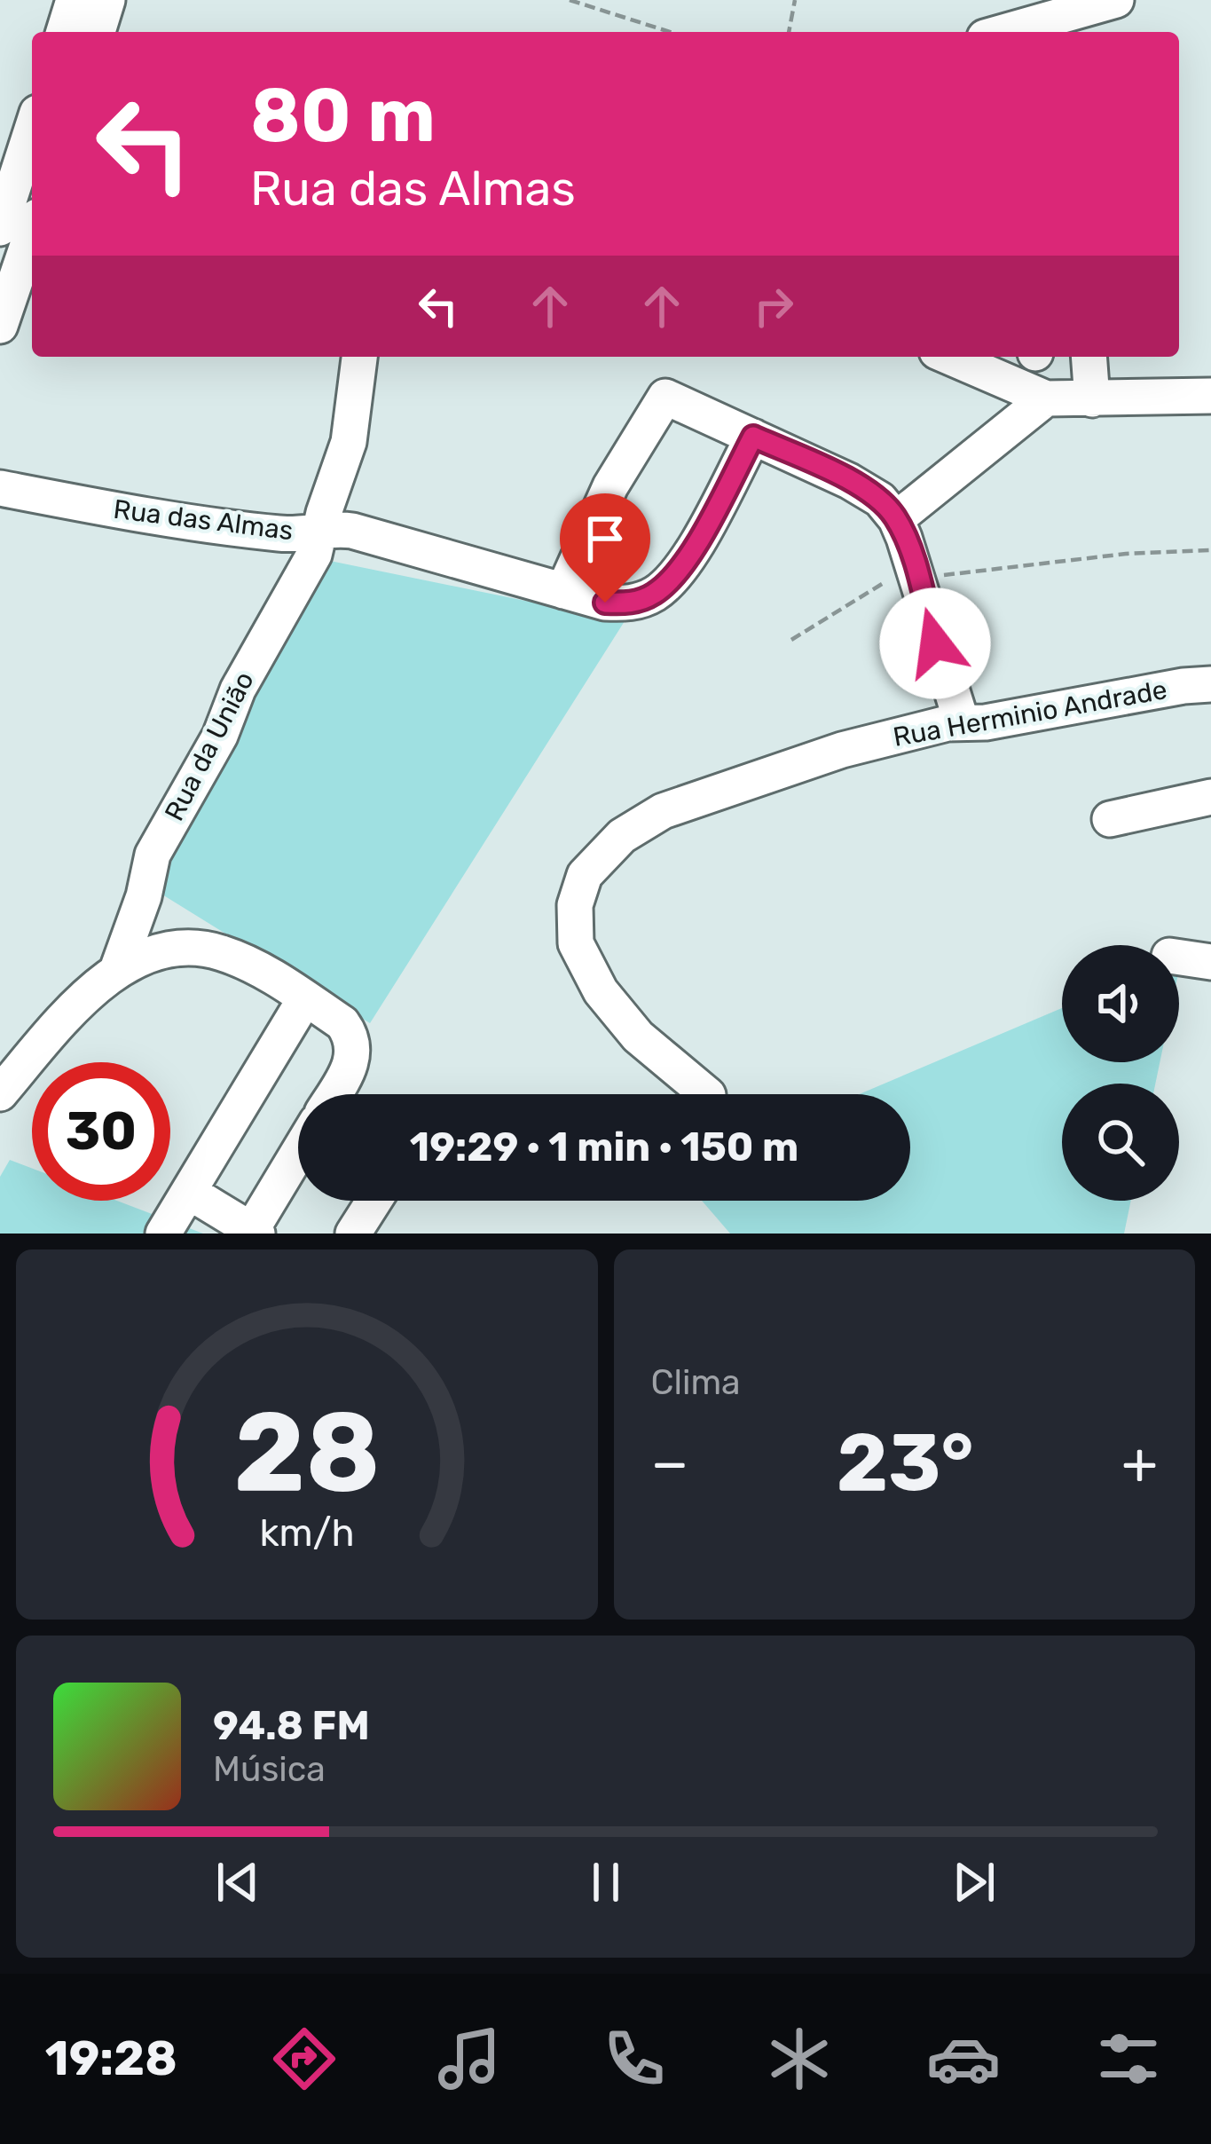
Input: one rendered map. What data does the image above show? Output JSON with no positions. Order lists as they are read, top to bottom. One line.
{"streets":{"street":["Rua das Almas","Rua Herminio Andrade","Rua da União"]},"crossings":[["Rua das Almas","Rua da União"]],"page":{"turn":["80 m","Rua das Almas"],"limit":"30","trip":"19:29 · 1 min · 150 m","tile":"Clima","heat":["−","23°","+"],"song":["94.8 FM","Música"],"tabs":"19:28","gauge":["28","km/h"]}}
